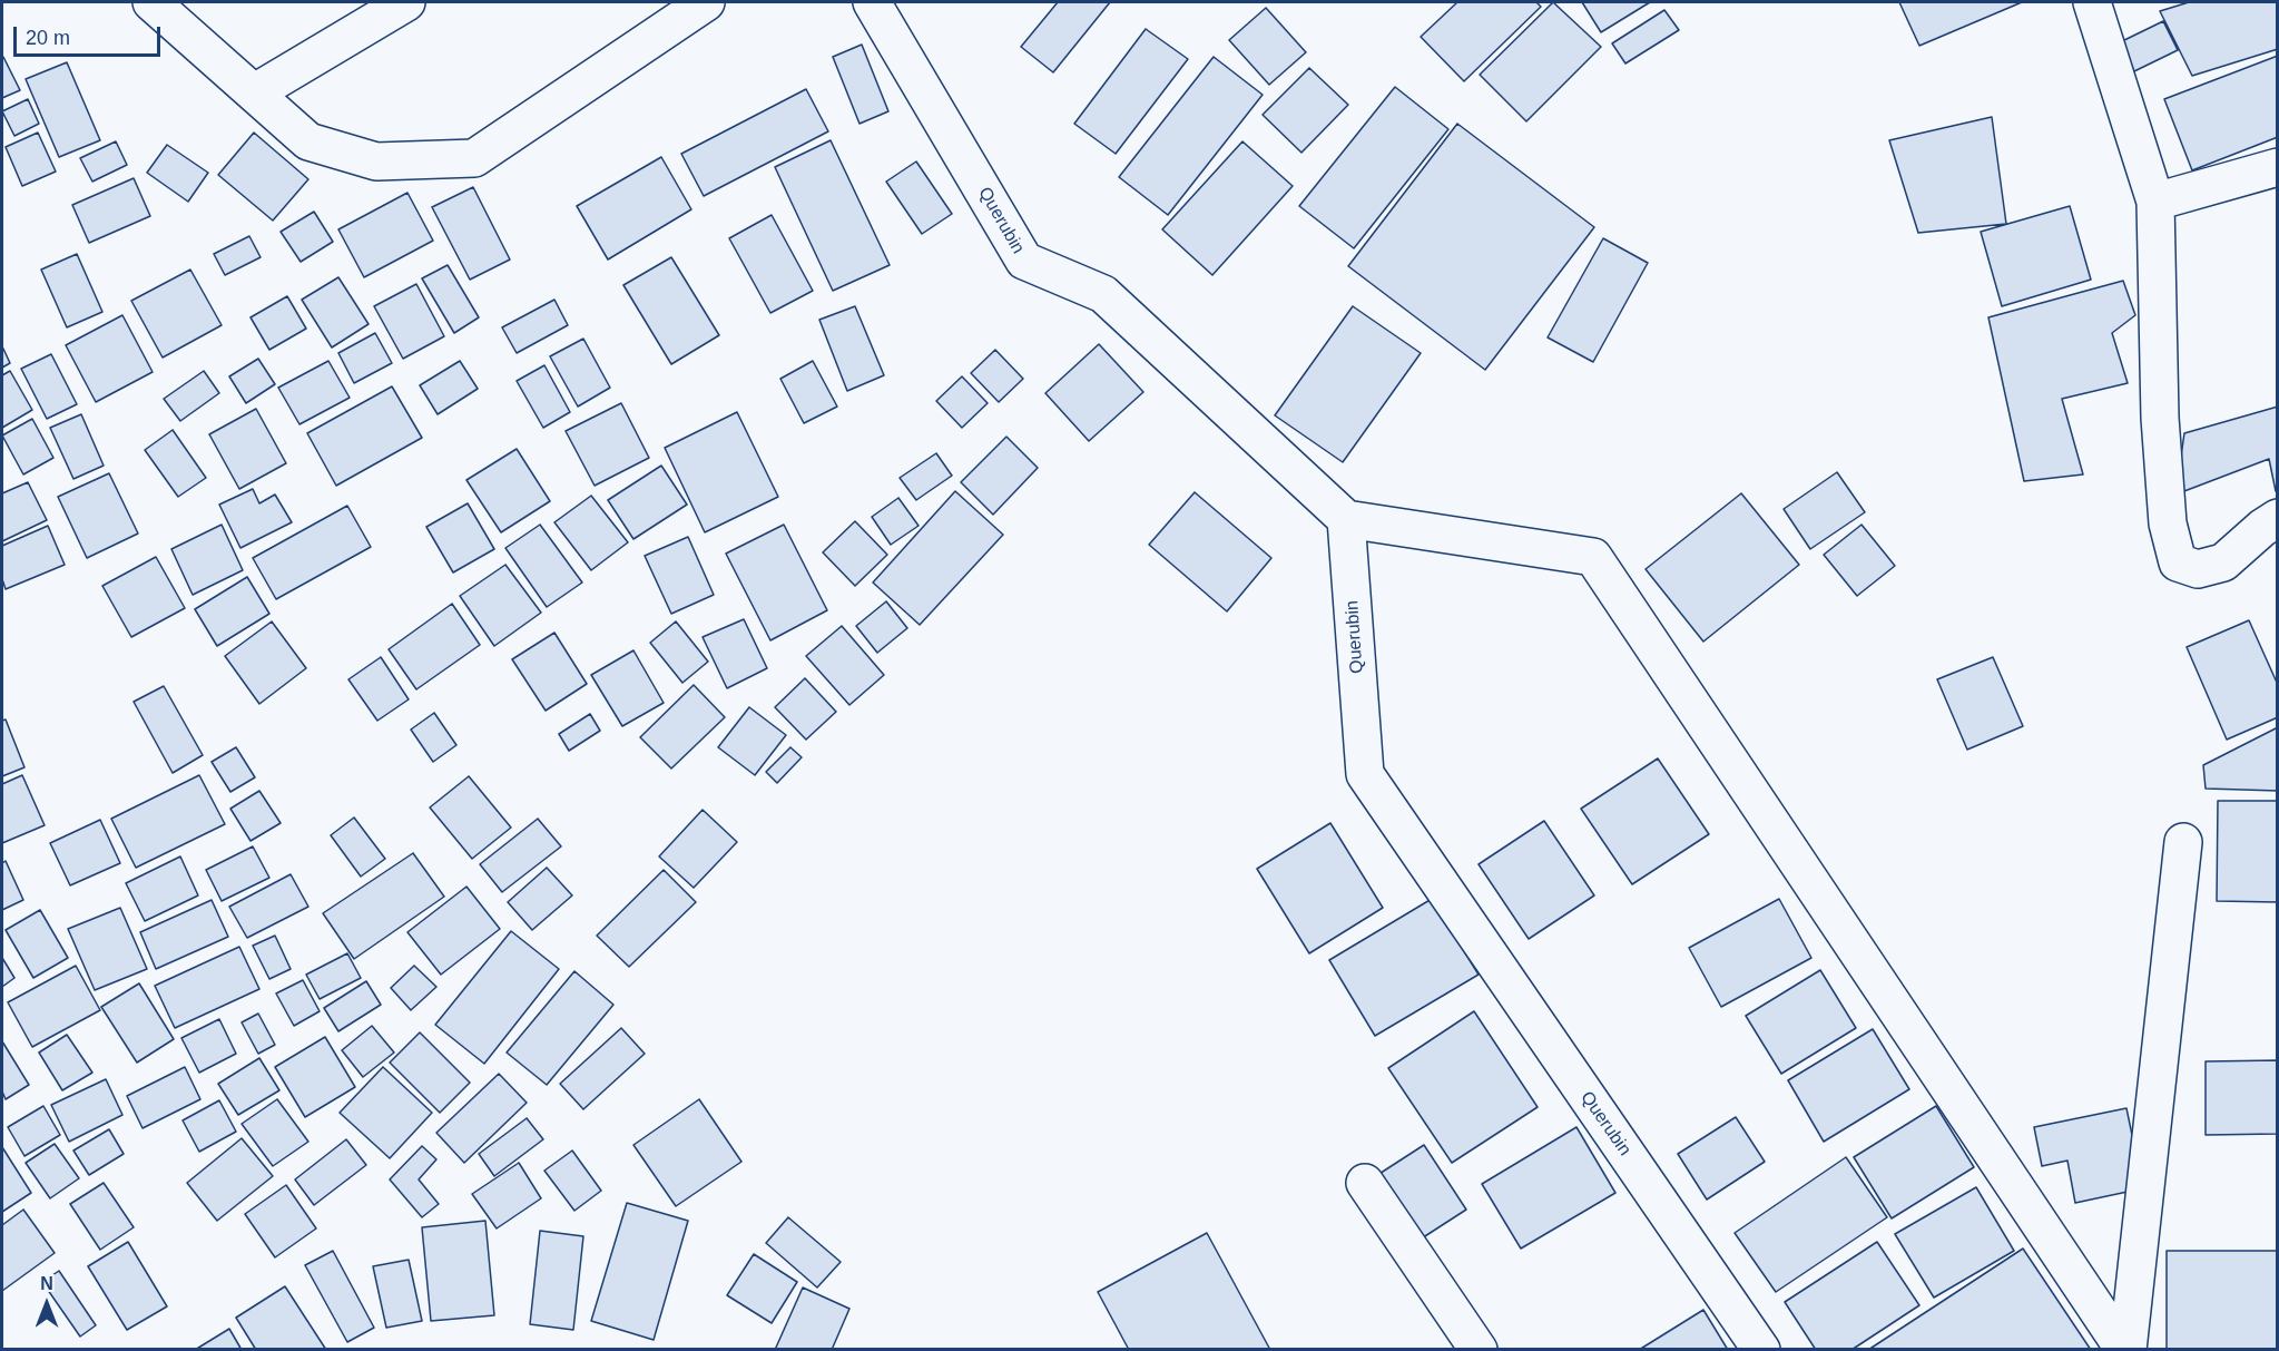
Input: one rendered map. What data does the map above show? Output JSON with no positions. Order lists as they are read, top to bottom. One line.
{"streets":{"street":["Querubin"]},"scale_bar":"20 m","north":"top"}
